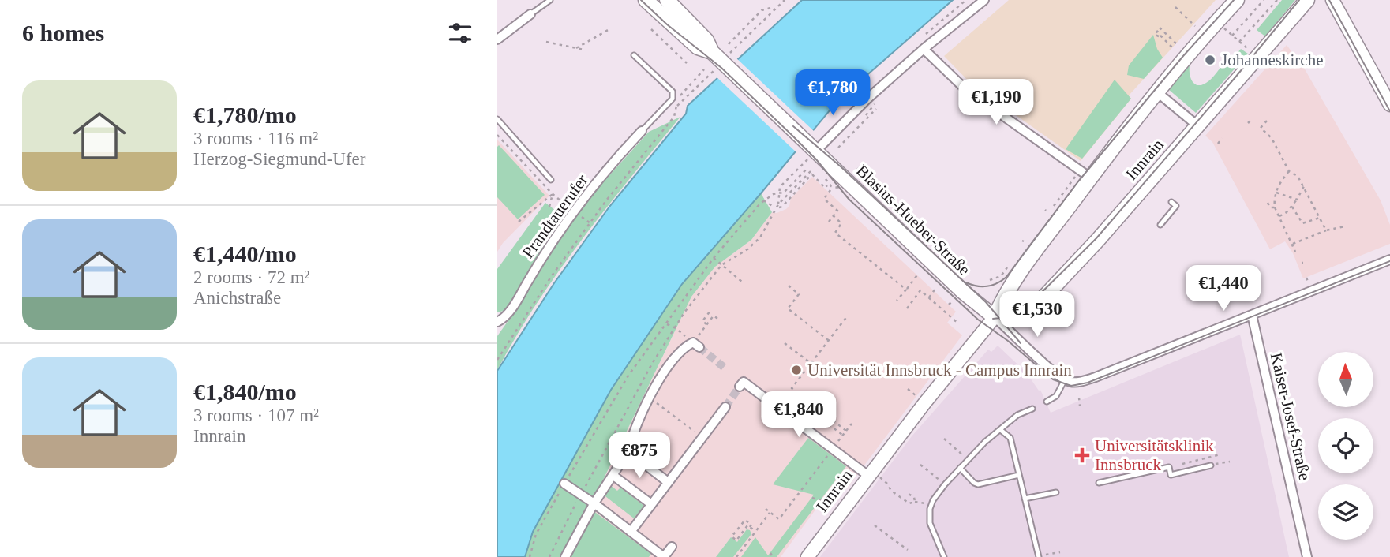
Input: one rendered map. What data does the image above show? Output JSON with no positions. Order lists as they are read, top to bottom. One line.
{"streets":{"main road":["Innrain","Blasius-Hueber-Straße"],"street":["Prandtauerufer","Kaiser-Josef-Straße"]},"crossings":[["Innrain","Blasius-Hueber-Straße"]],"places":{"other":["Johanneskirche","Universität Innsbruck - Campus Innrain"],"health":["Universitätsklinik Innsbruck"]},"north":"top","page":{"heading":"6 homes","list":[{"name":"€1,780/mo","note":"3 rooms · 116 m² · Herzog-Siegmund-Ufer"},{"name":"€1,440/mo","note":"2 rooms · 72 m² · Anichstraße"},{"name":"€1,840/mo","note":"3 rooms · 107 m² · Innrain"}],"price":["€1,780","€1,190","€1,440","€1,530","€1,840","€875"]}}
